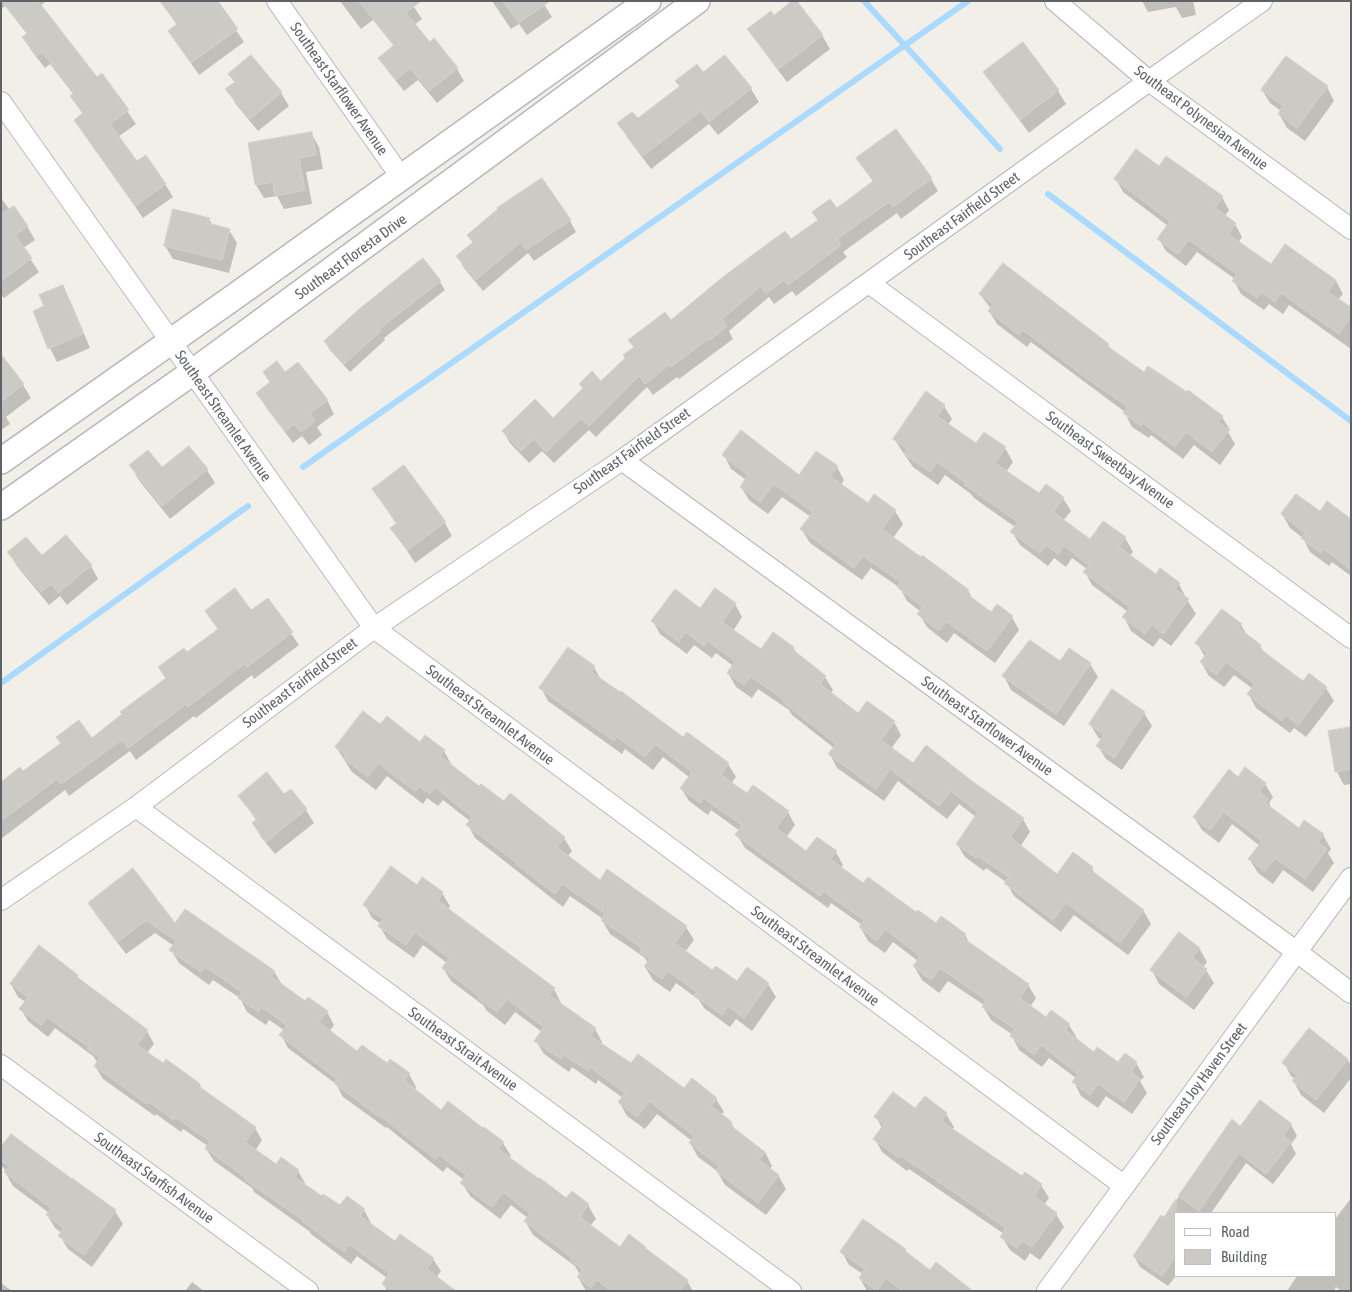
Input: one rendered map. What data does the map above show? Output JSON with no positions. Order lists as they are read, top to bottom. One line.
{"streets":{"street":["Southeast Starflower Avenue","Southeast Polynesian Avenue","Southeast Fairfield Street","Southeast Floresta Drive","Southeast Streamlet Avenue","Southeast Sweetbay Avenue","Southeast Strait Avenue","Southeast Joy Haven Street","Southeast Starfish Avenue"]},"crossings":[["Southeast Starflower Avenue","Southeast Fairfield Street"],["Southeast Starflower Avenue","Southeast Joy Haven Street"],["Southeast Polynesian Avenue","Southeast Fairfield Street"],["Southeast Fairfield Street","Southeast Streamlet Avenue"],["Southeast Fairfield Street","Southeast Sweetbay Avenue"],["Southeast Fairfield Street","Southeast Strait Avenue"],["Southeast Floresta Drive","Southeast Streamlet Avenue"],["Southeast Streamlet Avenue","Southeast Joy Haven Street"]],"legend":["Road","Building"]}
